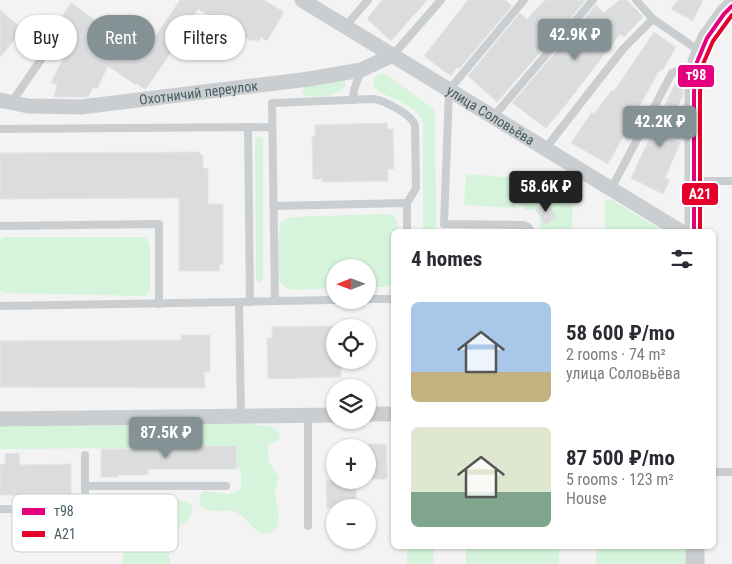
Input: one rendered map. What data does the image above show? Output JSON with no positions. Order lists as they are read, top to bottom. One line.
{"streets":{"street":["Охотничий переулок","улица Соловьёва"]},"crossings":[["Охотничий переулок","улица Соловьёва"]],"lines":["transit line т98","transit line А21"],"legend":["т98","А21"],"north":"left","page":{"chip":["Buy","Rent","Filters"],"price":["42.9K ₽","42.2K ₽","58.6K ₽","87.5K ₽"],"heading":"4 homes","map_buttons":["+","−"],"list":[{"name":"58 600 ₽/mo","note":"2 rooms · 74 m² · улица Соловьёва"},{"name":"87 500 ₽/mo","note":"5 rooms · 123 m² · House"}]}}
